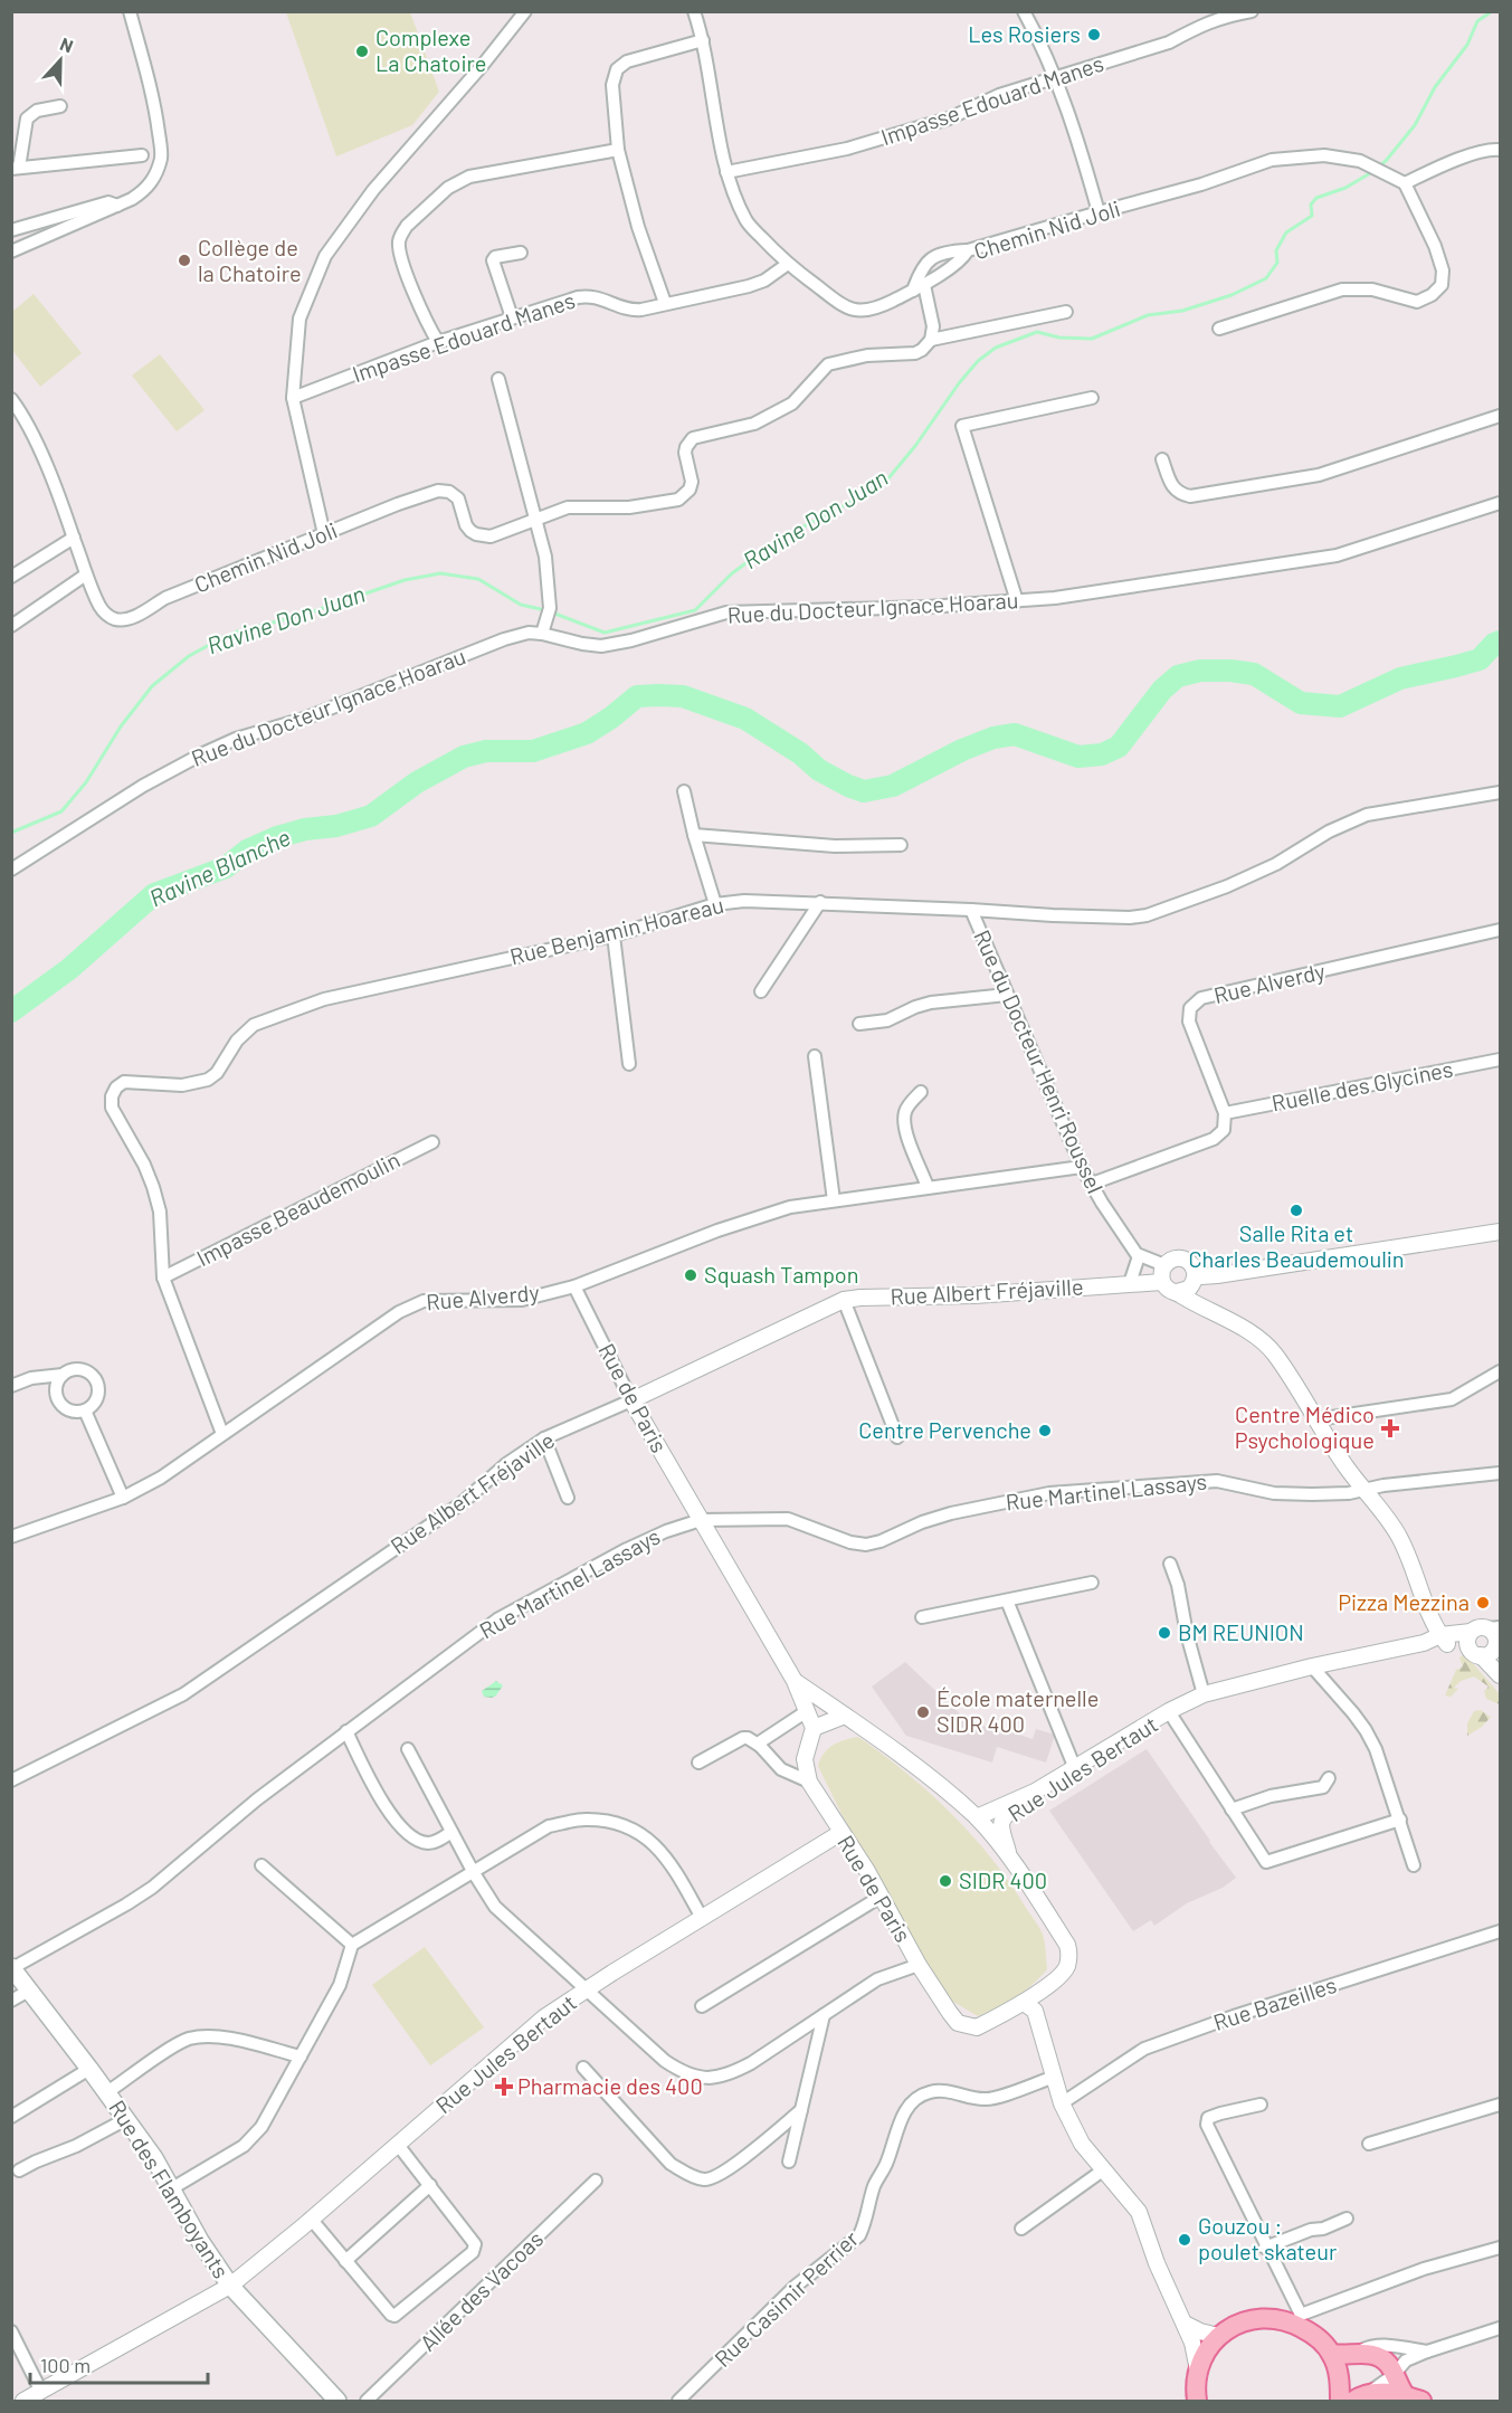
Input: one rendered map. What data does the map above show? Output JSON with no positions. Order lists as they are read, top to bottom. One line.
{"streets":{"main road":["Rue des Flamboyants"],"street":["Impasse Edouard Manes","Chemin Nid Joli","Rue du Docteur Ignace Hoarau","Rue Benjamin Hoareau","Rue Alverdy","Rue du Docteur Henri Roussel","Ruelle des Glycines","Impasse Beaudemoulin","Rue Albert Fréjaville","Rue de Paris","Rue Martinel Lassays","Rue Jules Bertaut","Rue Bazeilles","Allée des Vacoas","Rue Casimir Perrier"]},"crossings":[["Impasse Edouard Manes","Chemin Nid Joli"],["Rue Benjamin Hoareau","Rue Alverdy"],["Rue Benjamin Hoareau","Rue du Docteur Henri Roussel"],["Rue Benjamin Hoareau","Impasse Beaudemoulin"],["Rue Alverdy","Rue du Docteur Henri Roussel"],["Rue Alverdy","Ruelle des Glycines"],["Rue Alverdy","Rue de Paris"],["Rue Albert Fréjaville","Rue de Paris"],["Rue de Paris","Rue Martinel Lassays"],["Rue de Paris","Rue Jules Bertaut"],["Rue Martinel Lassays","Rue des Flamboyants"],["Rue Jules Bertaut","Rue des Flamboyants"]],"water":["Ravine Don Juan","Ravine Blanche"],"places":{"other":["Les Rosiers","Complexe La Chatoire","Collège de la Chatoire","Salle Rita et Charles Beaudemoulin","Squash Tampon","Centre Pervenche","Pizza Mezzina","BM REUNION","École maternelle SIDR 400","SIDR 400","Gouzou : poulet skateur"],"health":["Centre Médico Psychologique","Pharmacie des 400"]},"scale_bar":"100 m","north":"top"}
